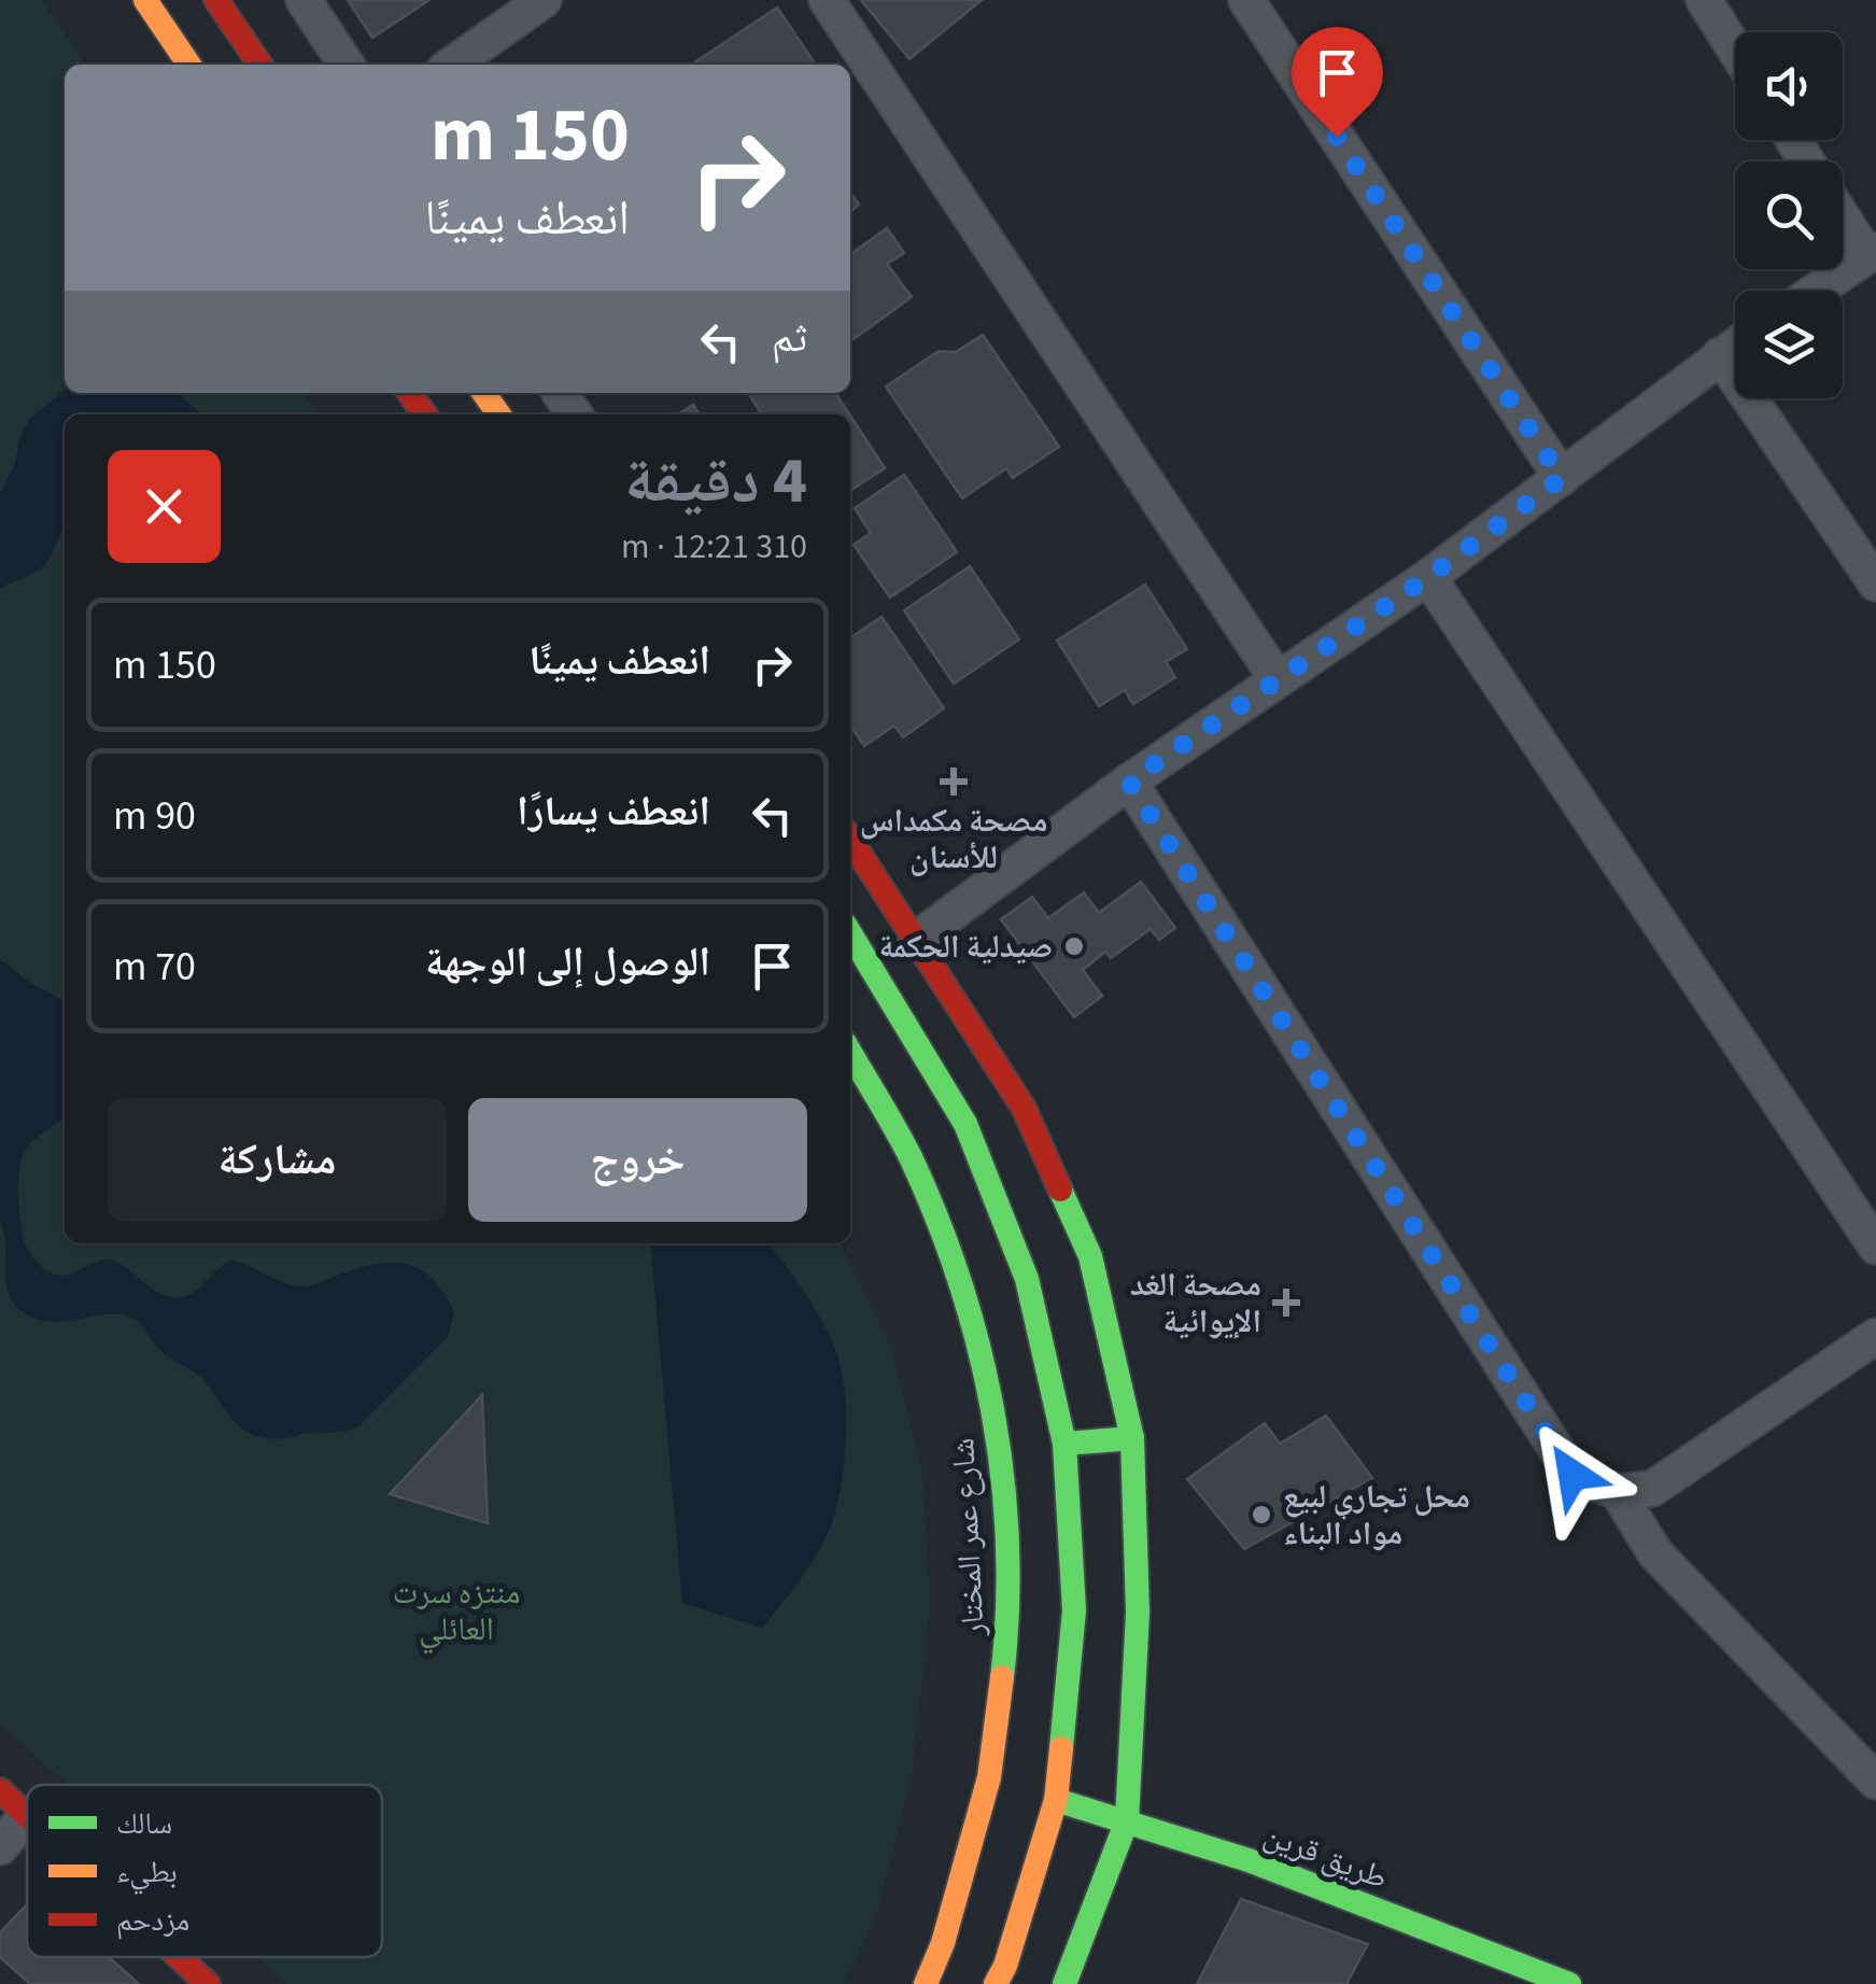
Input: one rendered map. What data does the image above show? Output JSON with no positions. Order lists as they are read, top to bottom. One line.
{"streets":{"main road":["شارع عمر المختار","طريق قرين"]},"parks":["منتزه سرت العائلي"],"places":{"health":["مصحة مكمداس للأسنان","مصحة الغد الإيوائية"],"other":["صيدلية الحكمة","محل تجاري لبيع مواد البناء"]},"legend":["سالك","بطيء","مزدحم"],"page":{"turn":["150 m","انعطف يمينًا"],"then":"ثم","heading":["4 دقيقة","310 m · 12:21"],"list":[{"name":"انعطف يمينًا","value":"150 m"},{"name":"انعطف يسارًا","value":"90 m"},{"name":"الوصول إلى الوجهة","value":"70 m"}],"buttons":["خروج","مشاركة"]}}
